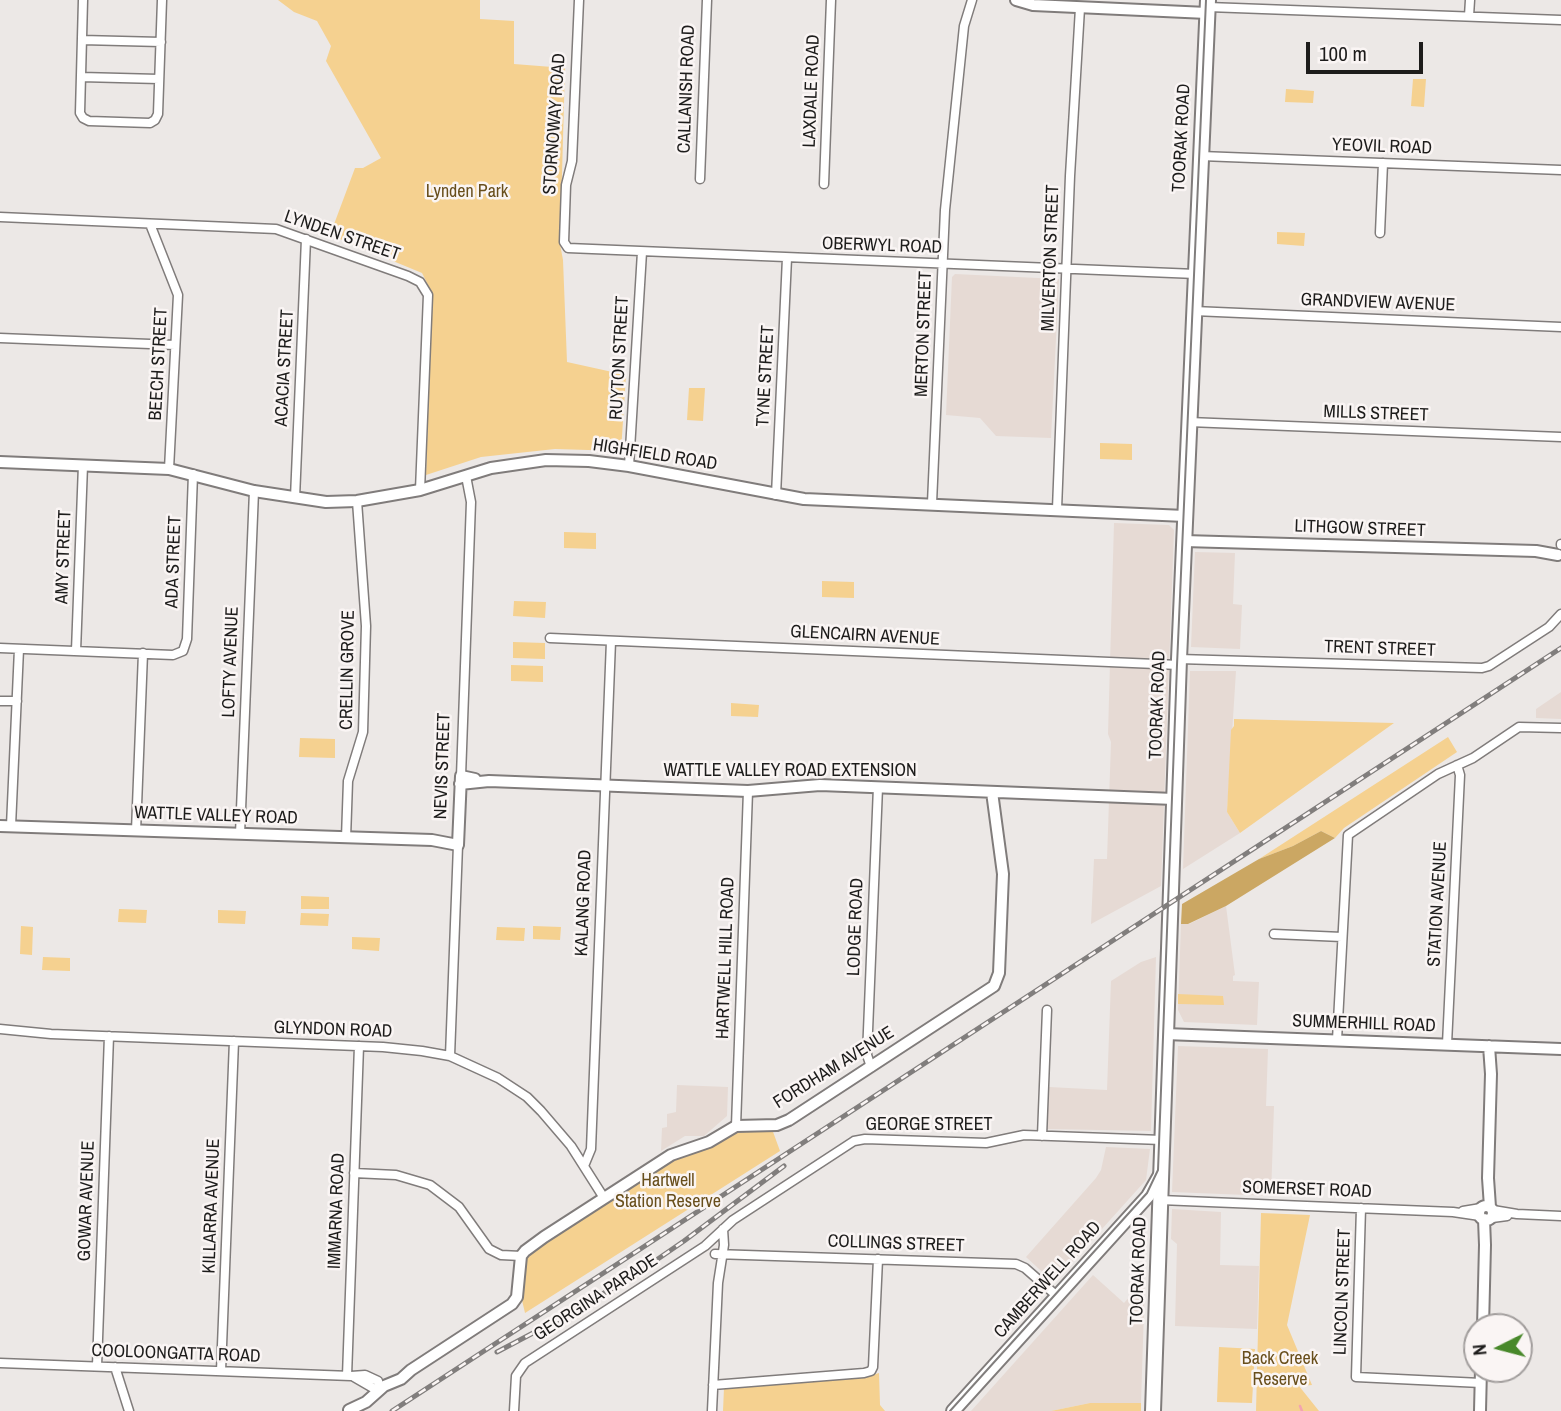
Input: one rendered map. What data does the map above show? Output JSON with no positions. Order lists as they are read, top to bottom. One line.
{"streets":{"highway":["TOORAK ROAD"],"main road":["CAMBERWELL ROAD"],"street":["CALLANISH ROAD","LAXDALE ROAD","STORNOWAY ROAD","YEOVIL ROAD","LYNDEN STREET","OBERWYL ROAD","MILVERTON STREET","GRANDVIEW AVENUE","MERTON STREET","RUYTON STREET","BEECH STREET","ACACIA STREET","TYNE STREET","MILLS STREET","HIGHFIELD ROAD","LITHGOW STREET","AMY STREET","ADA STREET","GLENCAIRN AVENUE","TRENT STREET","LOFTY AVENUE","CRELLIN GROVE","NEVIS STREET","WATTLE VALLEY ROAD EXTENSION","WATTLE VALLEY ROAD","KALANG ROAD","STATION AVENUE","LODGE ROAD","HARTWELL HILL ROAD","SUMMERHILL ROAD","GLYNDON ROAD","FORDHAM AVENUE","GEORGE STREET","SOMERSET ROAD","GOWAR AVENUE","KILLARRA AVENUE","IMMARNA ROAD","COLLINGS STREET","LINCOLN STREET","GEORGINA PARADE","COOLOONGATTA ROAD"]},"crossings":[["STORNOWAY ROAD","OBERWYL ROAD"],["TOORAK ROAD","YEOVIL ROAD"],["TOORAK ROAD","OBERWYL ROAD"],["TOORAK ROAD","GRANDVIEW AVENUE"],["TOORAK ROAD","MILLS STREET"],["TOORAK ROAD","HIGHFIELD ROAD"],["TOORAK ROAD","LITHGOW STREET"],["TOORAK ROAD","GLENCAIRN AVENUE"],["TOORAK ROAD","TRENT STREET"],["TOORAK ROAD","WATTLE VALLEY ROAD EXTENSION"],["TOORAK ROAD","SUMMERHILL ROAD"],["TOORAK ROAD","GEORGE STREET"],["TOORAK ROAD","SOMERSET ROAD"],["TOORAK ROAD","CAMBERWELL ROAD"],["LYNDEN STREET","BEECH STREET"],["LYNDEN STREET","ACACIA STREET"],["LYNDEN STREET","HIGHFIELD ROAD"],["OBERWYL ROAD","MILVERTON STREET"],["OBERWYL ROAD","MERTON STREET"],["OBERWYL ROAD","RUYTON STREET"],["OBERWYL ROAD","TYNE STREET"],["MILVERTON STREET","HIGHFIELD ROAD"],["MERTON STREET","HIGHFIELD ROAD"],["RUYTON STREET","HIGHFIELD ROAD"],["BEECH STREET","HIGHFIELD ROAD"],["ACACIA STREET","HIGHFIELD ROAD"],["TYNE STREET","HIGHFIELD ROAD"],["HIGHFIELD ROAD","AMY STREET"],["HIGHFIELD ROAD","ADA STREET"],["HIGHFIELD ROAD","LOFTY AVENUE"],["HIGHFIELD ROAD","CRELLIN GROVE"],["HIGHFIELD ROAD","NEVIS STREET"],["GLENCAIRN AVENUE","TRENT STREET"],["GLENCAIRN AVENUE","KALANG ROAD"],["LOFTY AVENUE","WATTLE VALLEY ROAD"],["CRELLIN GROVE","WATTLE VALLEY ROAD"],["NEVIS STREET","WATTLE VALLEY ROAD EXTENSION"],["NEVIS STREET","WATTLE VALLEY ROAD"],["NEVIS STREET","GLYNDON ROAD"],["WATTLE VALLEY ROAD EXTENSION","KALANG ROAD"],["WATTLE VALLEY ROAD EXTENSION","LODGE ROAD"],["WATTLE VALLEY ROAD EXTENSION","HARTWELL HILL ROAD"],["WATTLE VALLEY ROAD EXTENSION","FORDHAM AVENUE"],["KALANG ROAD","GLYNDON ROAD"],["STATION AVENUE","SUMMERHILL ROAD"],["LODGE ROAD","FORDHAM AVENUE"],["HARTWELL HILL ROAD","FORDHAM AVENUE"],["GLYNDON ROAD","FORDHAM AVENUE"],["GLYNDON ROAD","GOWAR AVENUE"],["GLYNDON ROAD","KILLARRA AVENUE"],["GLYNDON ROAD","IMMARNA ROAD"],["GEORGE STREET","GEORGINA PARADE"],["SOMERSET ROAD","LINCOLN STREET"],["GOWAR AVENUE","COOLOONGATTA ROAD"],["KILLARRA AVENUE","COOLOONGATTA ROAD"],["IMMARNA ROAD","COOLOONGATTA ROAD"],["COLLINGS STREET","CAMBERWELL ROAD"]],"parks":["Lynden Park","Hartwell Station Reserve","Back Creek Reserve"],"scale_bar":"100 m","north":"left"}
